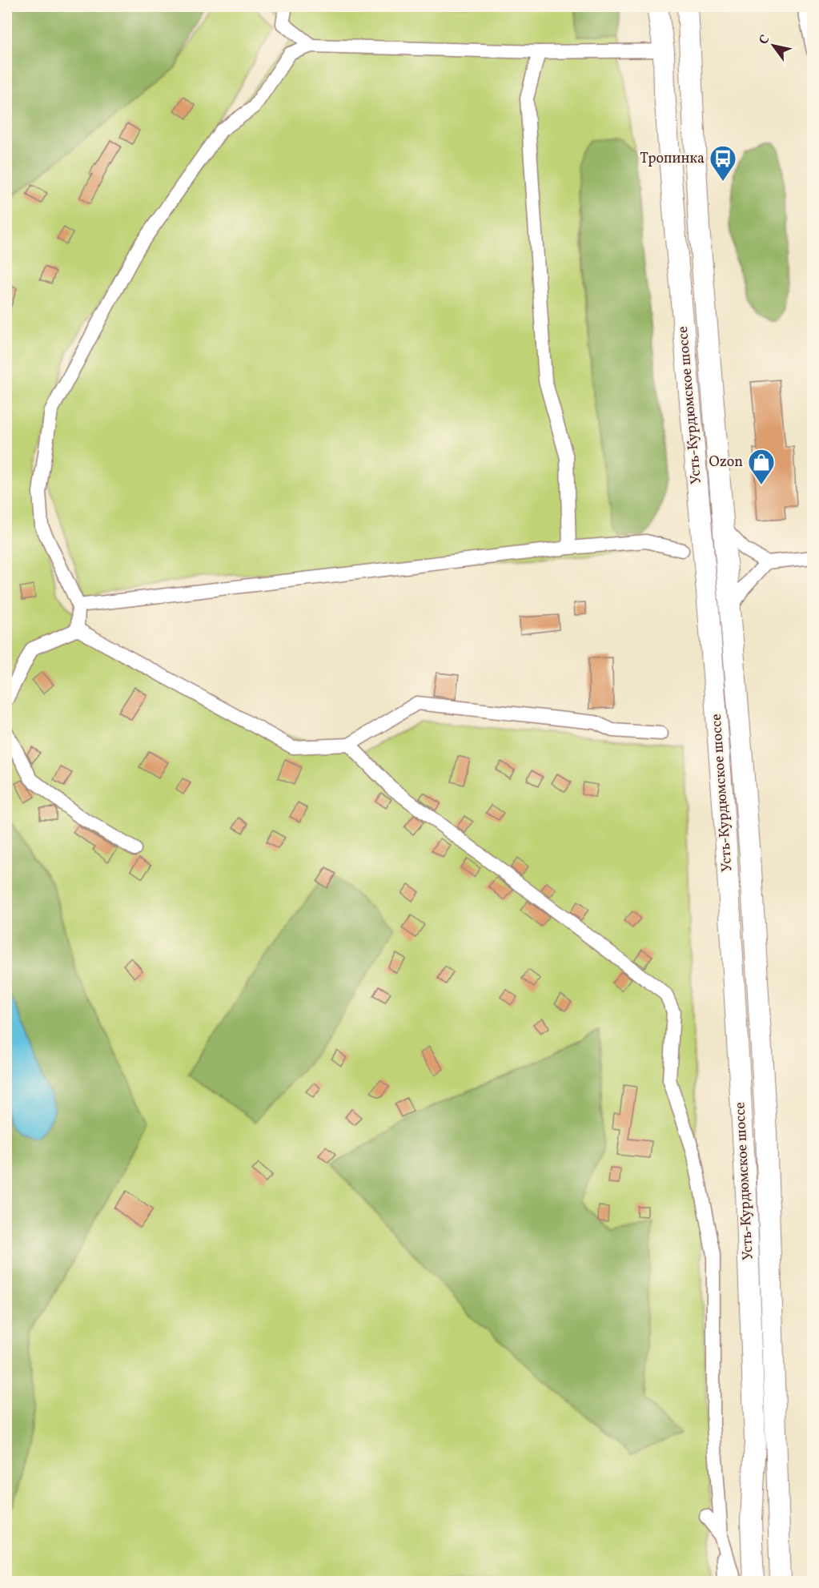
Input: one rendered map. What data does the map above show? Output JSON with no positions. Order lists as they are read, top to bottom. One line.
{"streets":{"main road":["Усть-Курдюмское шоссе"]},"places":{"bus stop":["Тропинка"],"shop":["Ozon"]},"north":"top left"}
